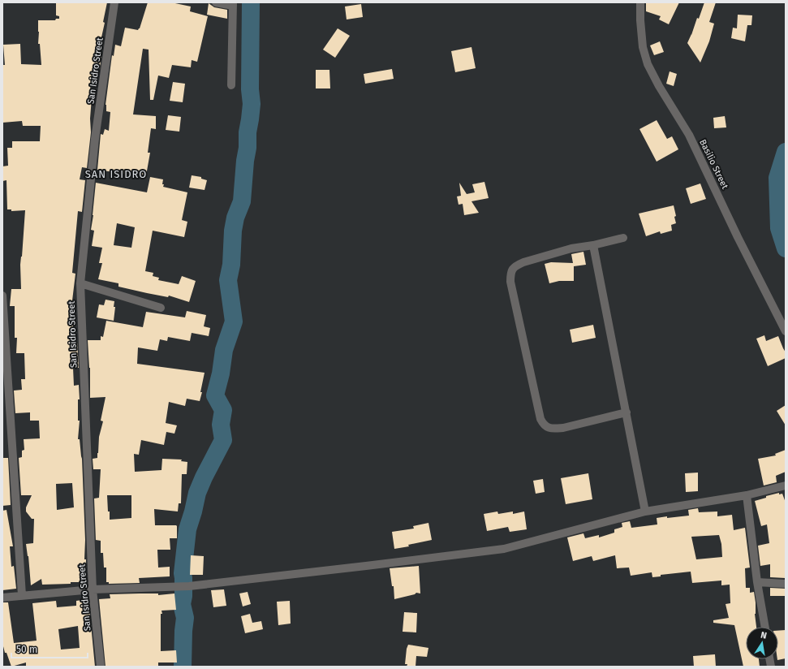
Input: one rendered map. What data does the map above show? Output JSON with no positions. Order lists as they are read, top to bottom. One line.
{"streets":{"street":["San Isidro Street","Basilio Street"]},"districts":["SAN ISIDRO"],"scale_bar":"50 m","north":"top"}
